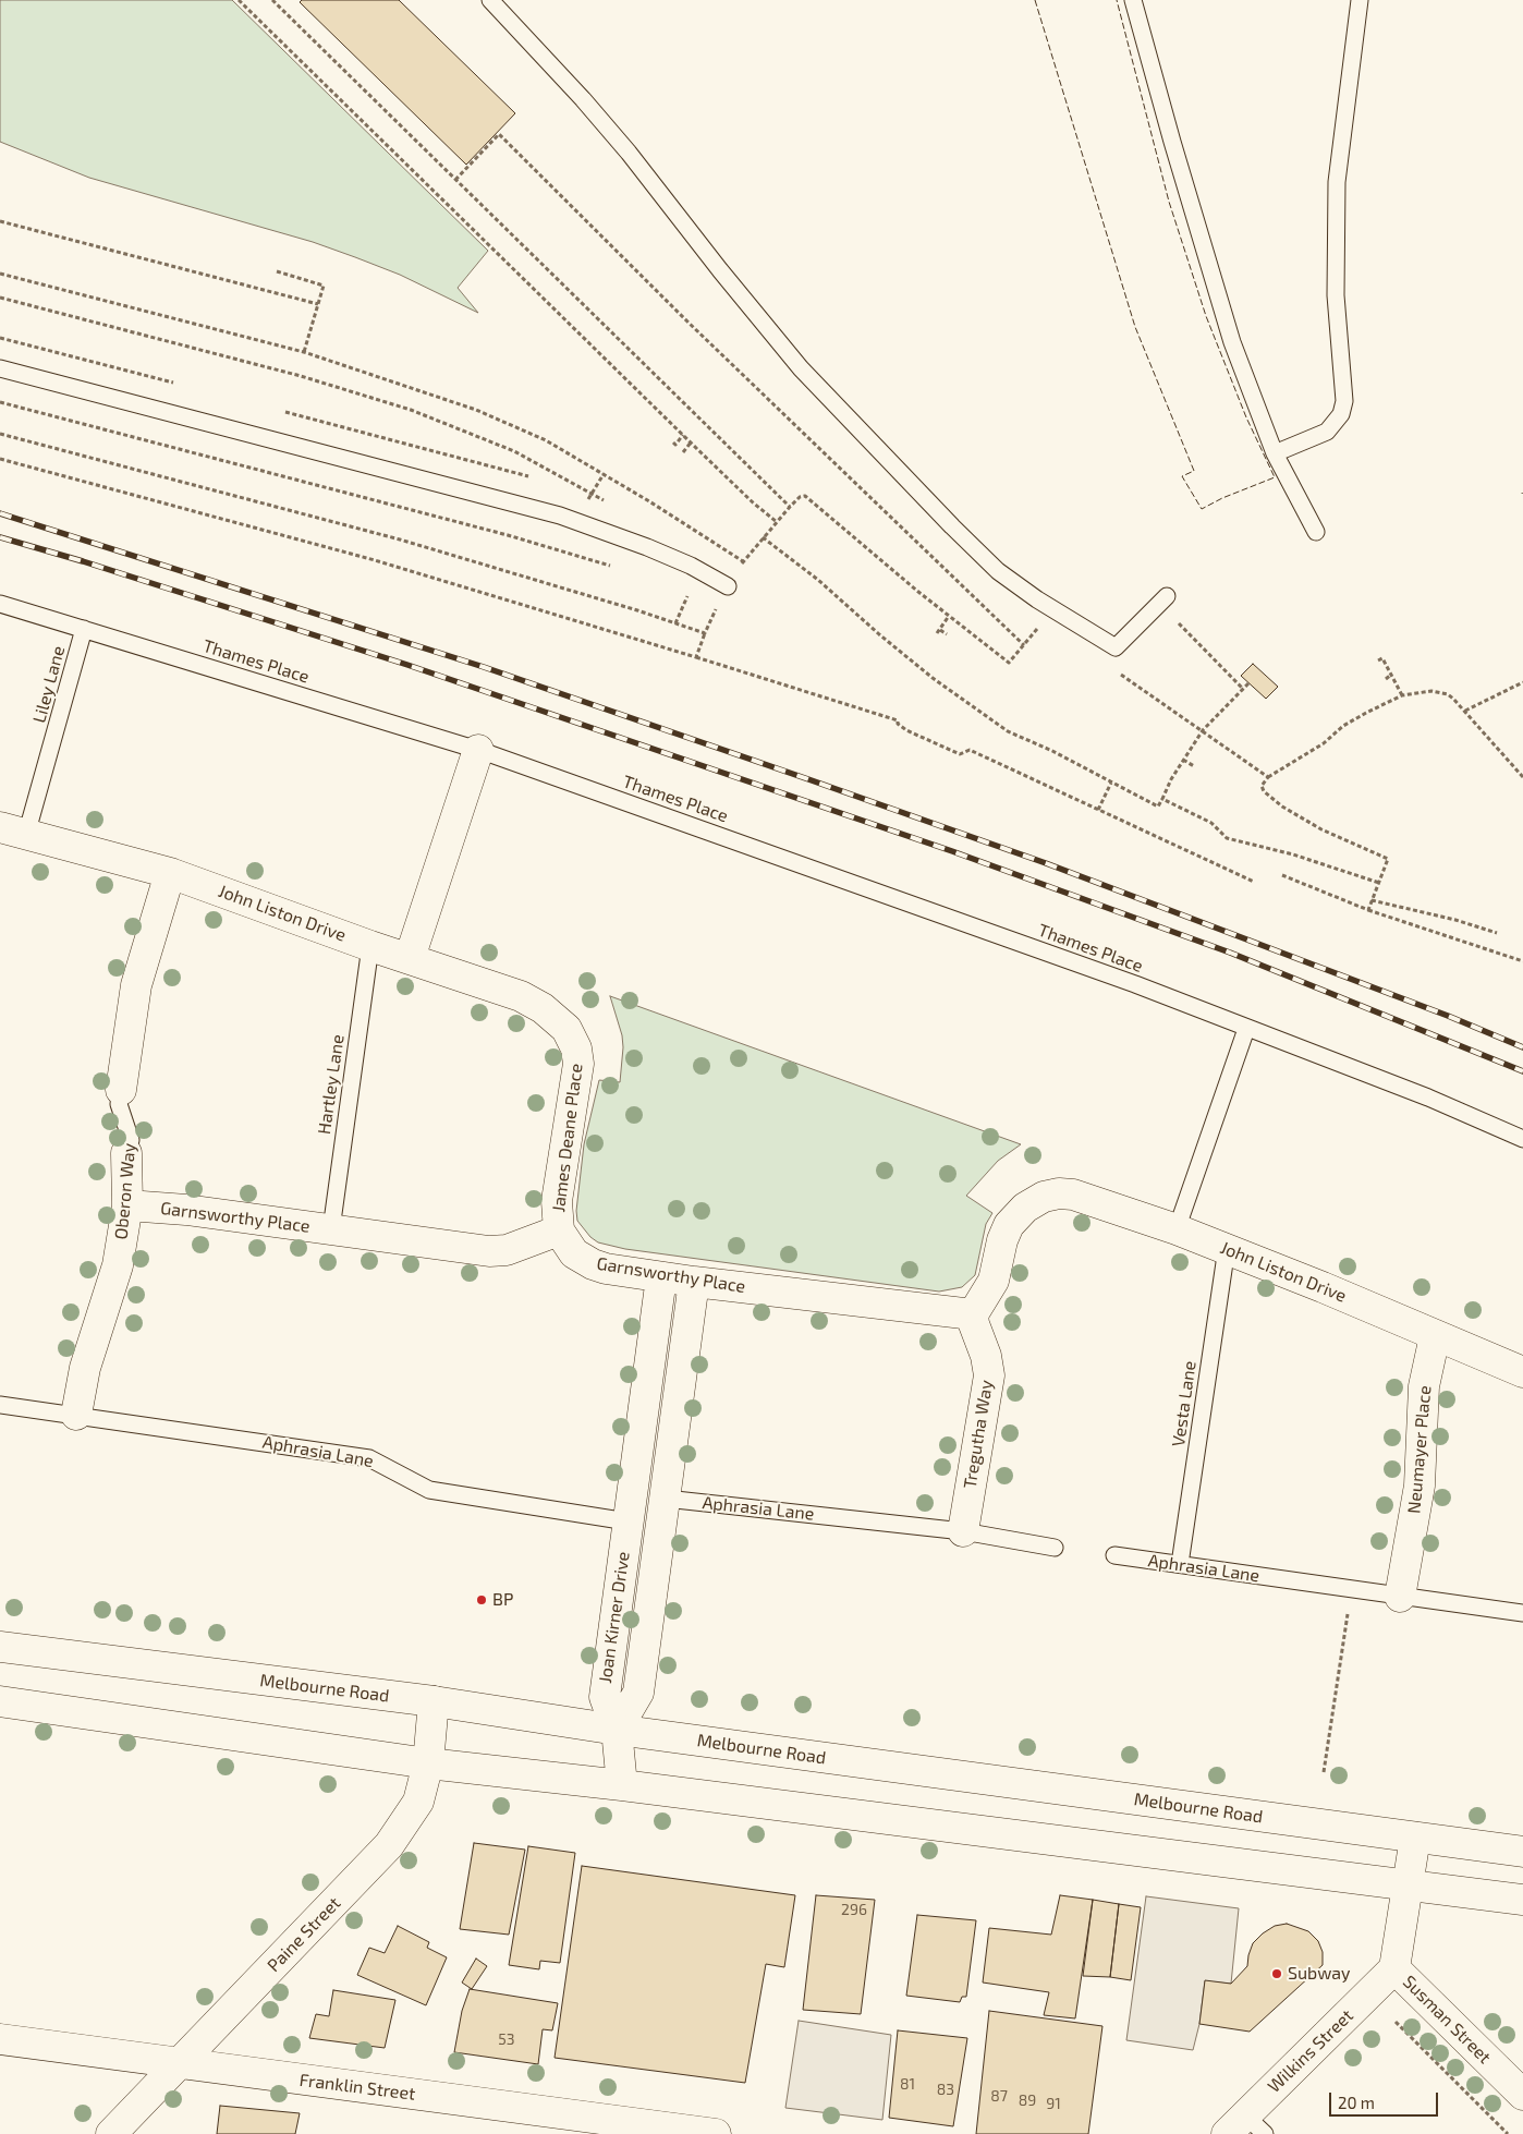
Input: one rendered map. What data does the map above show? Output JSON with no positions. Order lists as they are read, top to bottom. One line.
{"streets":{"street":["John Liston Drive","James Deane Place","Oberon Way","Garnsworthy Place","Tregutha Way","Neumayer Place","Joan Kirner Drive","Melbourne Road","Paine Street","Susman Street","Wilkins Street","Franklin Street"],"lane":["Thames Place","Liley Lane","Hartley Lane","Vesta Lane","Aphrasia Lane"]},"crossings":[["Thames Place","Liley Lane"],["Liley Lane","John Liston Drive"],["John Liston Drive","Hartley Lane"],["John Liston Drive","James Deane Place"],["John Liston Drive","Oberon Way"],["John Liston Drive","Garnsworthy Place"],["John Liston Drive","Vesta Lane"],["John Liston Drive","Tregutha Way"],["John Liston Drive","Neumayer Place"],["Hartley Lane","Garnsworthy Place"],["James Deane Place","Garnsworthy Place"],["Oberon Way","Garnsworthy Place"],["Oberon Way","Aphrasia Lane"],["Garnsworthy Place","Tregutha Way"],["Garnsworthy Place","Joan Kirner Drive"],["Vesta Lane","Aphrasia Lane"],["Tregutha Way","Aphrasia Lane"],["Neumayer Place","Aphrasia Lane"],["Aphrasia Lane","Joan Kirner Drive"],["Joan Kirner Drive","Melbourne Road"],["Melbourne Road","Paine Street"],["Melbourne Road","Susman Street"],["Paine Street","Franklin Street"],["Susman Street","Wilkins Street"]],"places":["BP","Subway"],"house_numbers":["296","53","81","83","87","89","91"],"scale_bar":"20 m"}
